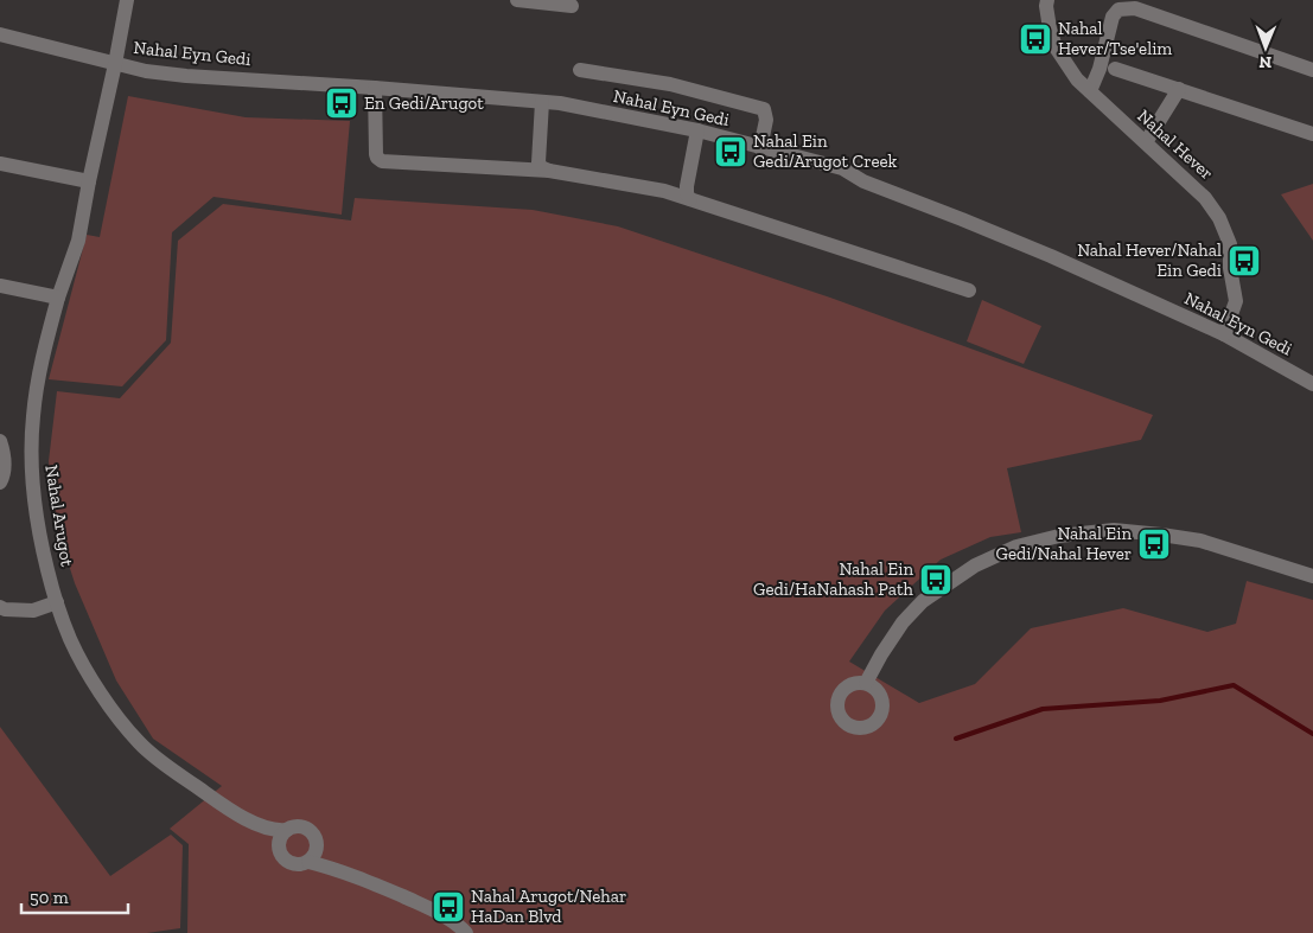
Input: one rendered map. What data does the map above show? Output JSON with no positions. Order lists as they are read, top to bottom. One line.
{"streets":{"street":["Nahal Eyn Gedi","Nahal Hever","Nahal Arugot"]},"crossings":[["Nahal Eyn Gedi","Nahal Hever"],["Nahal Eyn Gedi","Nahal Arugot"]],"places":{"bus stop":["Nahal Hever/Tse'elim","En Gedi/Arugot","Nahal Ein Gedi/Arugot Creek","Nahal Hever/Nahal Ein Gedi","Nahal Ein Gedi/Nahal Hever","Nahal Ein Gedi/HaNahash Path","Nahal Arugot/Nehar HaDan Blvd"]},"scale_bar":"50 m","north":"bottom"}
